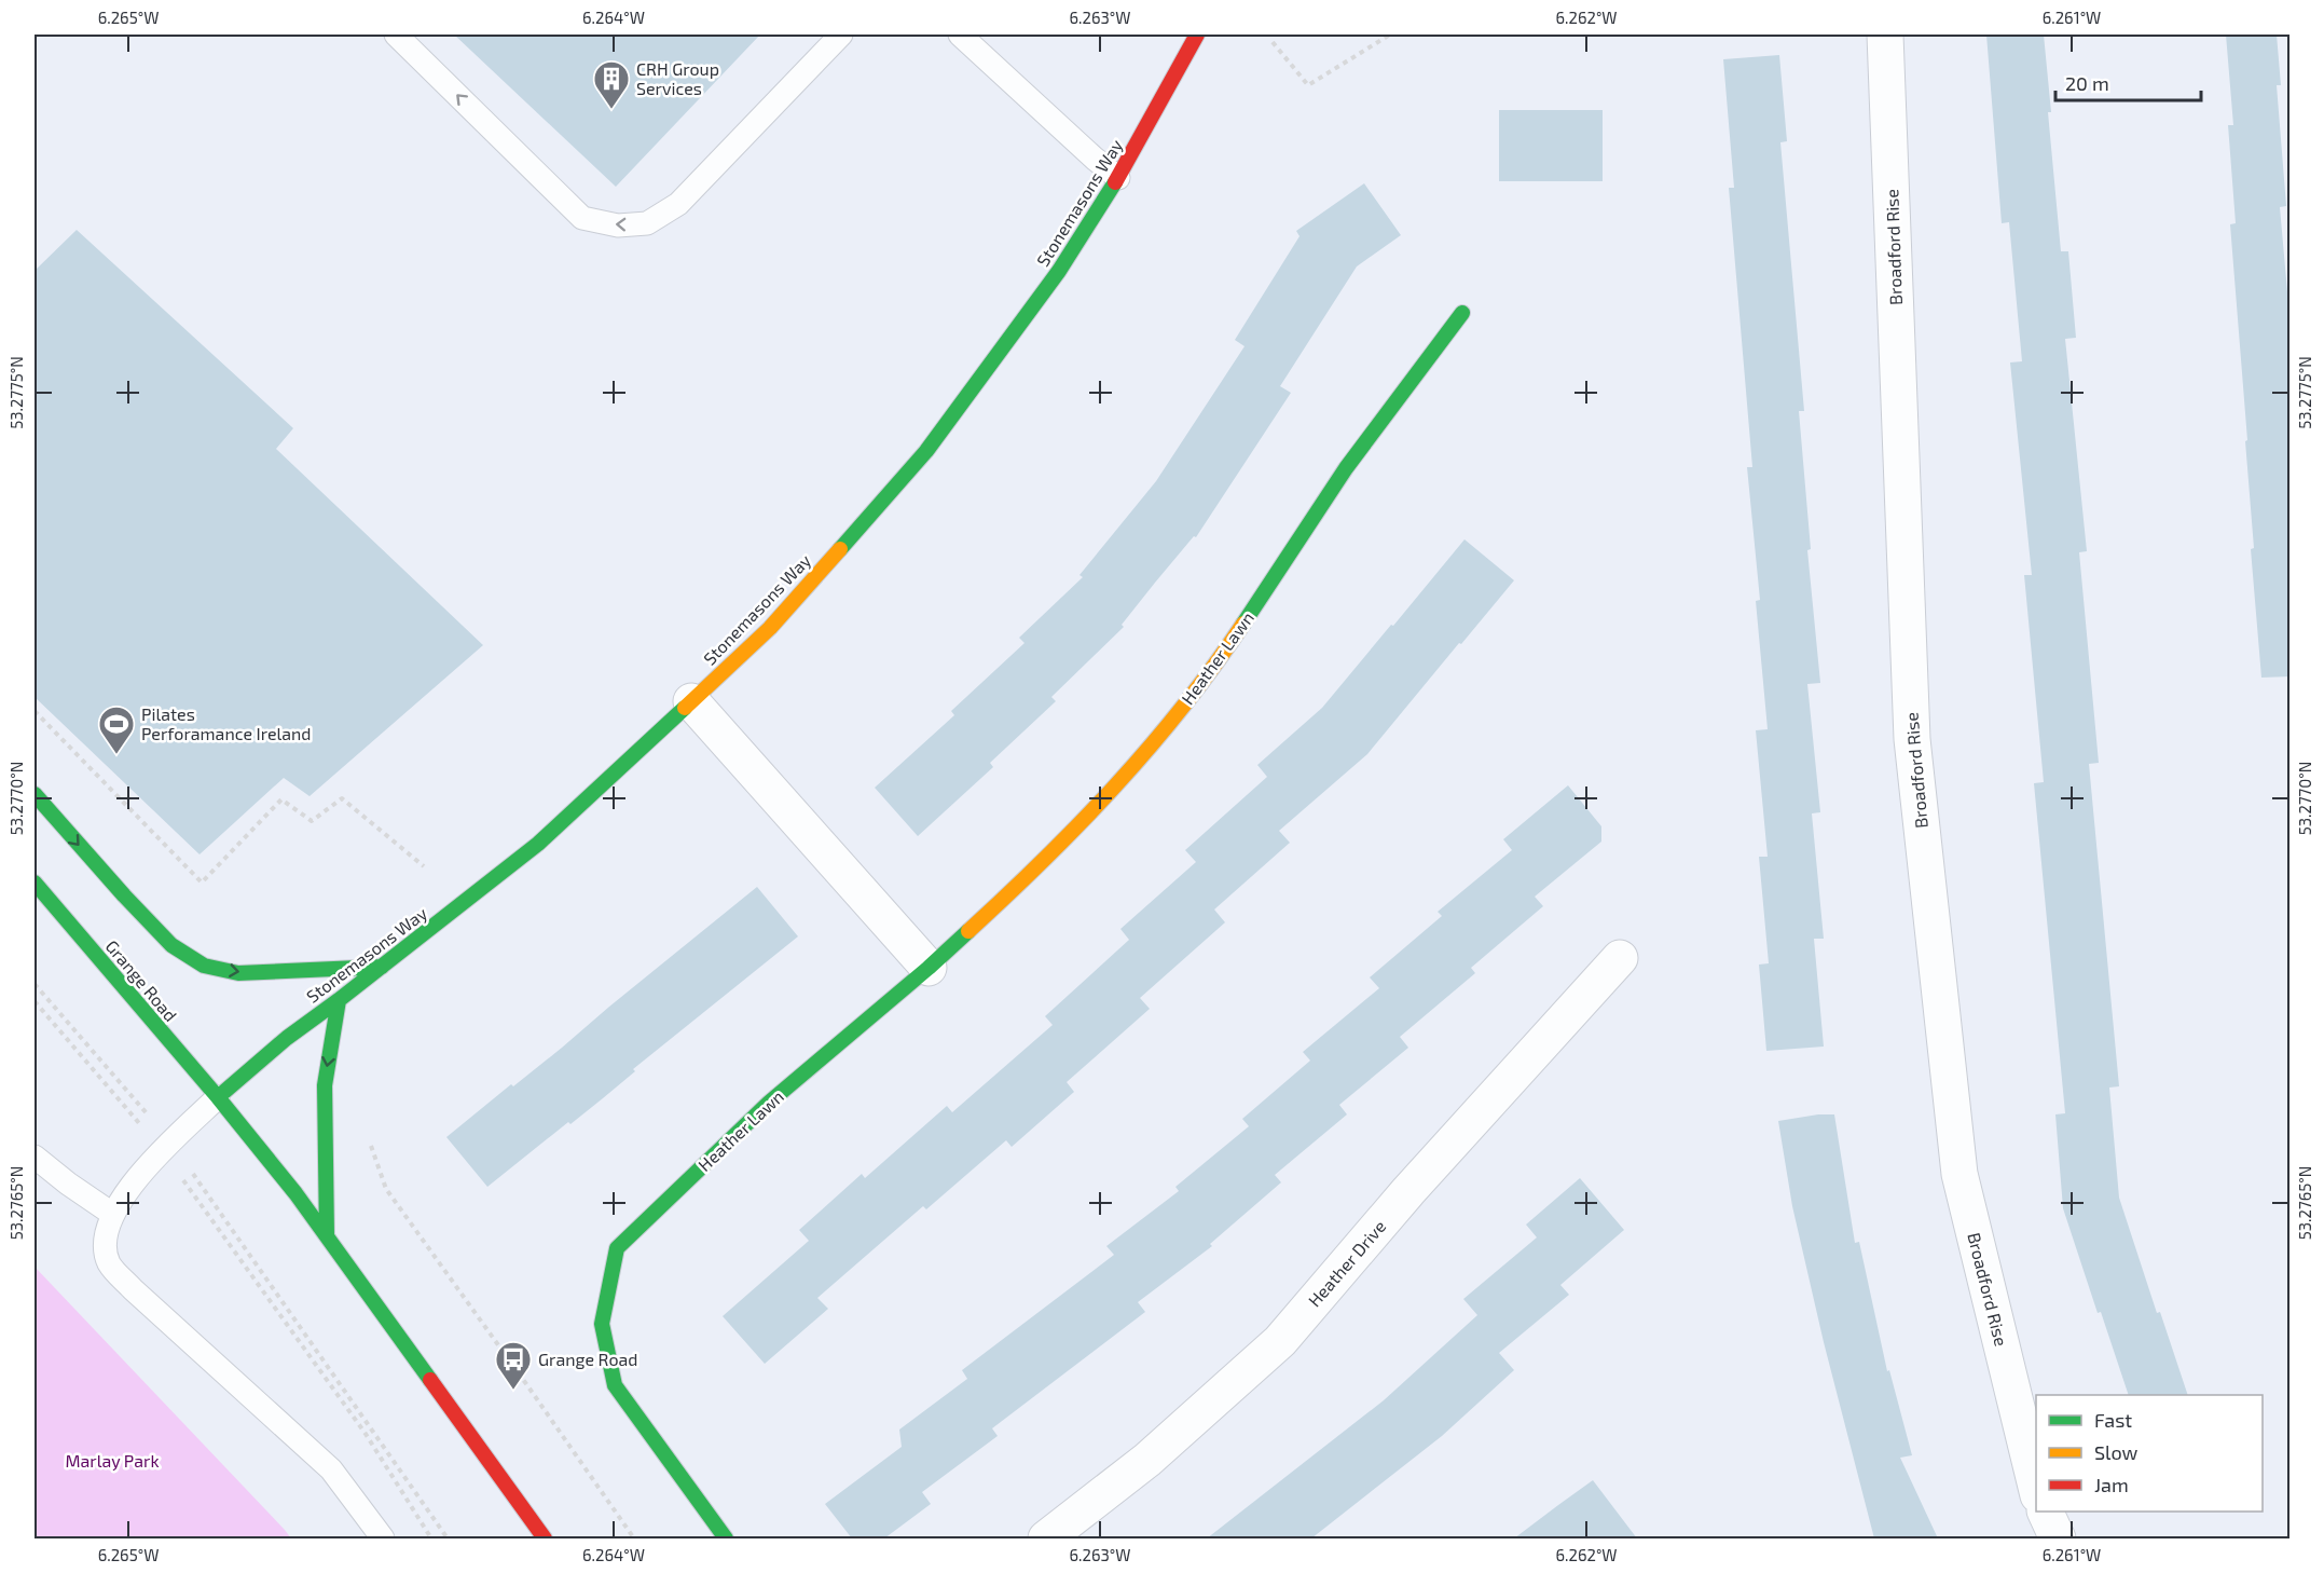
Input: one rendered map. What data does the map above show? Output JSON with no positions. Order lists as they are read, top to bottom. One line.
{"streets":{"street":["Stonemasons Way","Broadford Rise","Heather Lawn","Grange Road","Heather Drive"]},"crossings":[["Stonemasons Way","Grange Road"]],"parks":["Marlay Park"],"places":{"building":["CRH Group Services"],"sports":["Pilates Perforamance Ireland"],"bus stop":["Grange Road"]},"legend":["Fast","Slow","Jam"],"scale_bar":"20 m","coordinates":["6.265°W","6.264°W","6.263°W","6.262°W","6.261°W","53.2775°N","53.2770°N","53.2765°N"]}
